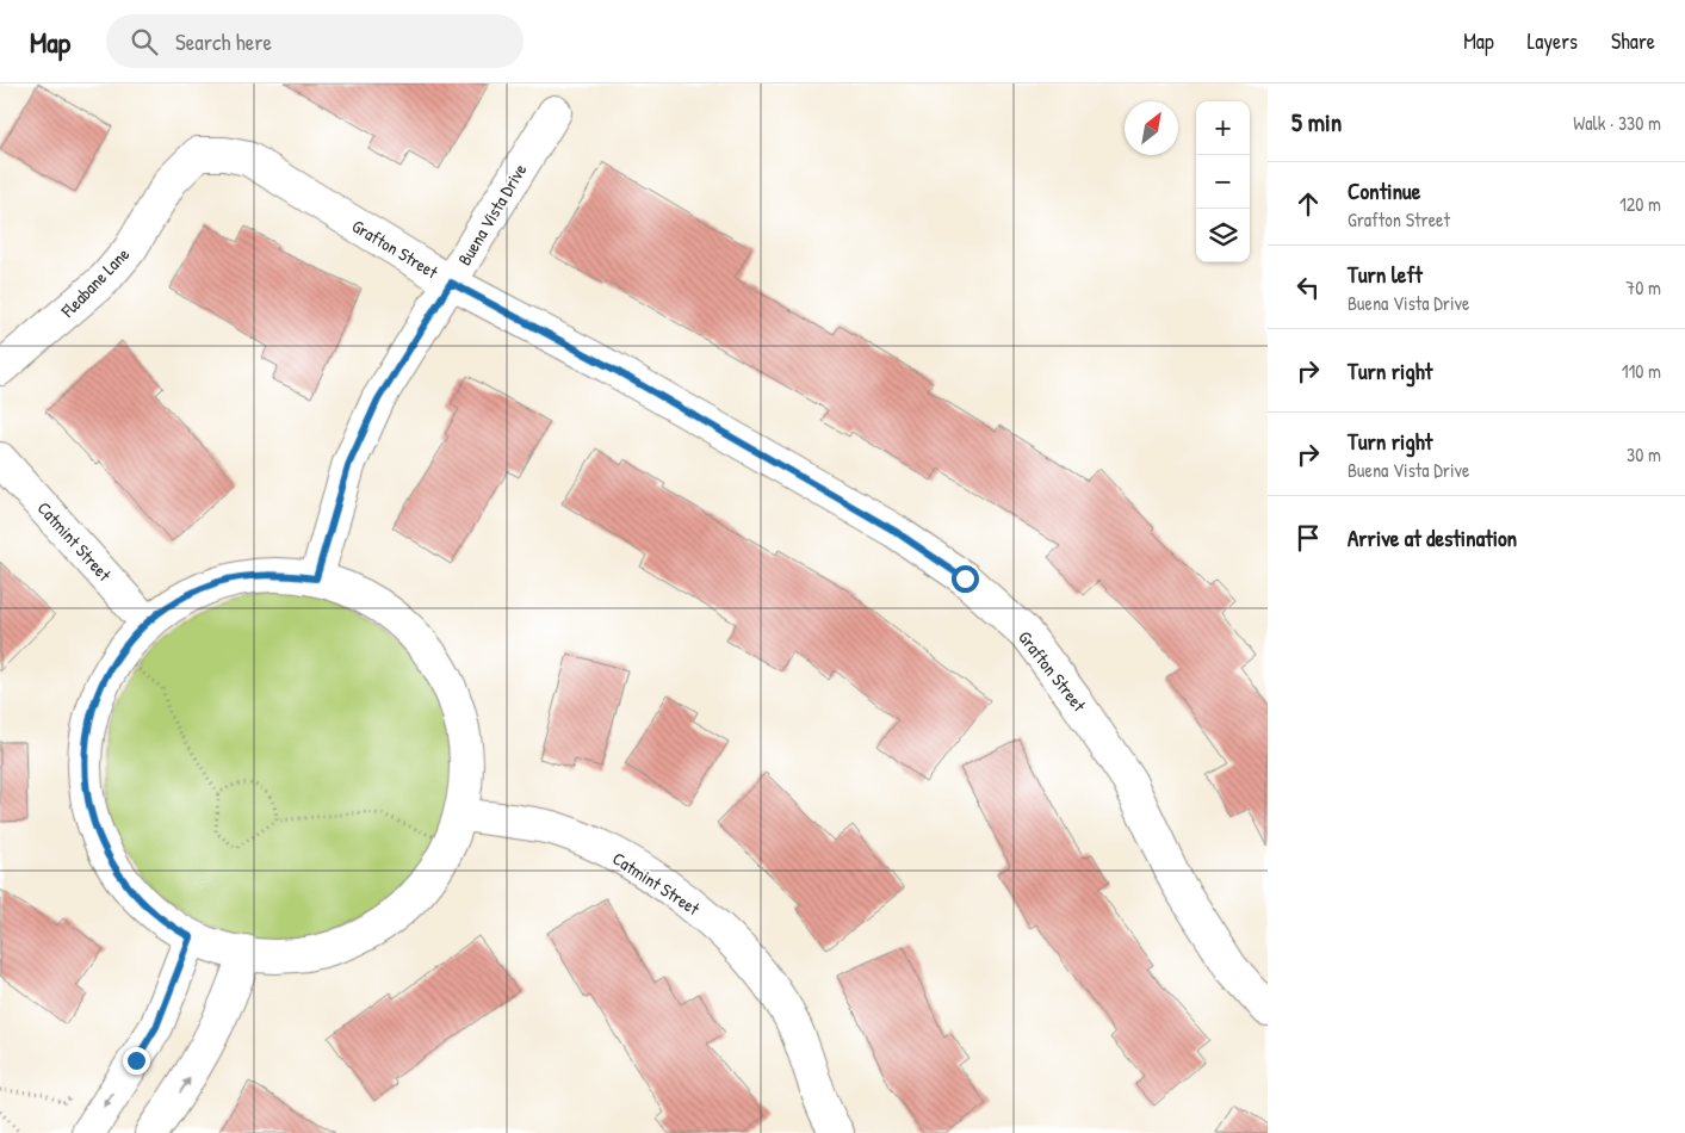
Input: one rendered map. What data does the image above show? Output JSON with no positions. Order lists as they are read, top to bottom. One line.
{"streets":{"street":["Buena Vista Drive","Grafton Street","Fleabane Lane","Catmint Street"]},"crossings":[["Buena Vista Drive","Grafton Street"],["Grafton Street","Fleabane Lane"]],"north":"top right","page":{"header":"Map","search":"Search here","nav":["Map","Layers","Share"],"heading":["5 min","Walk · 330 m"],"map_buttons":["+","−"],"list":[["Continue","Grafton Street","120 m"],["Turn left","Buena Vista Drive","70 m"],["Turn right","110 m"],["Turn right","Buena Vista Drive","30 m"],"Arrive at destination"]}}
